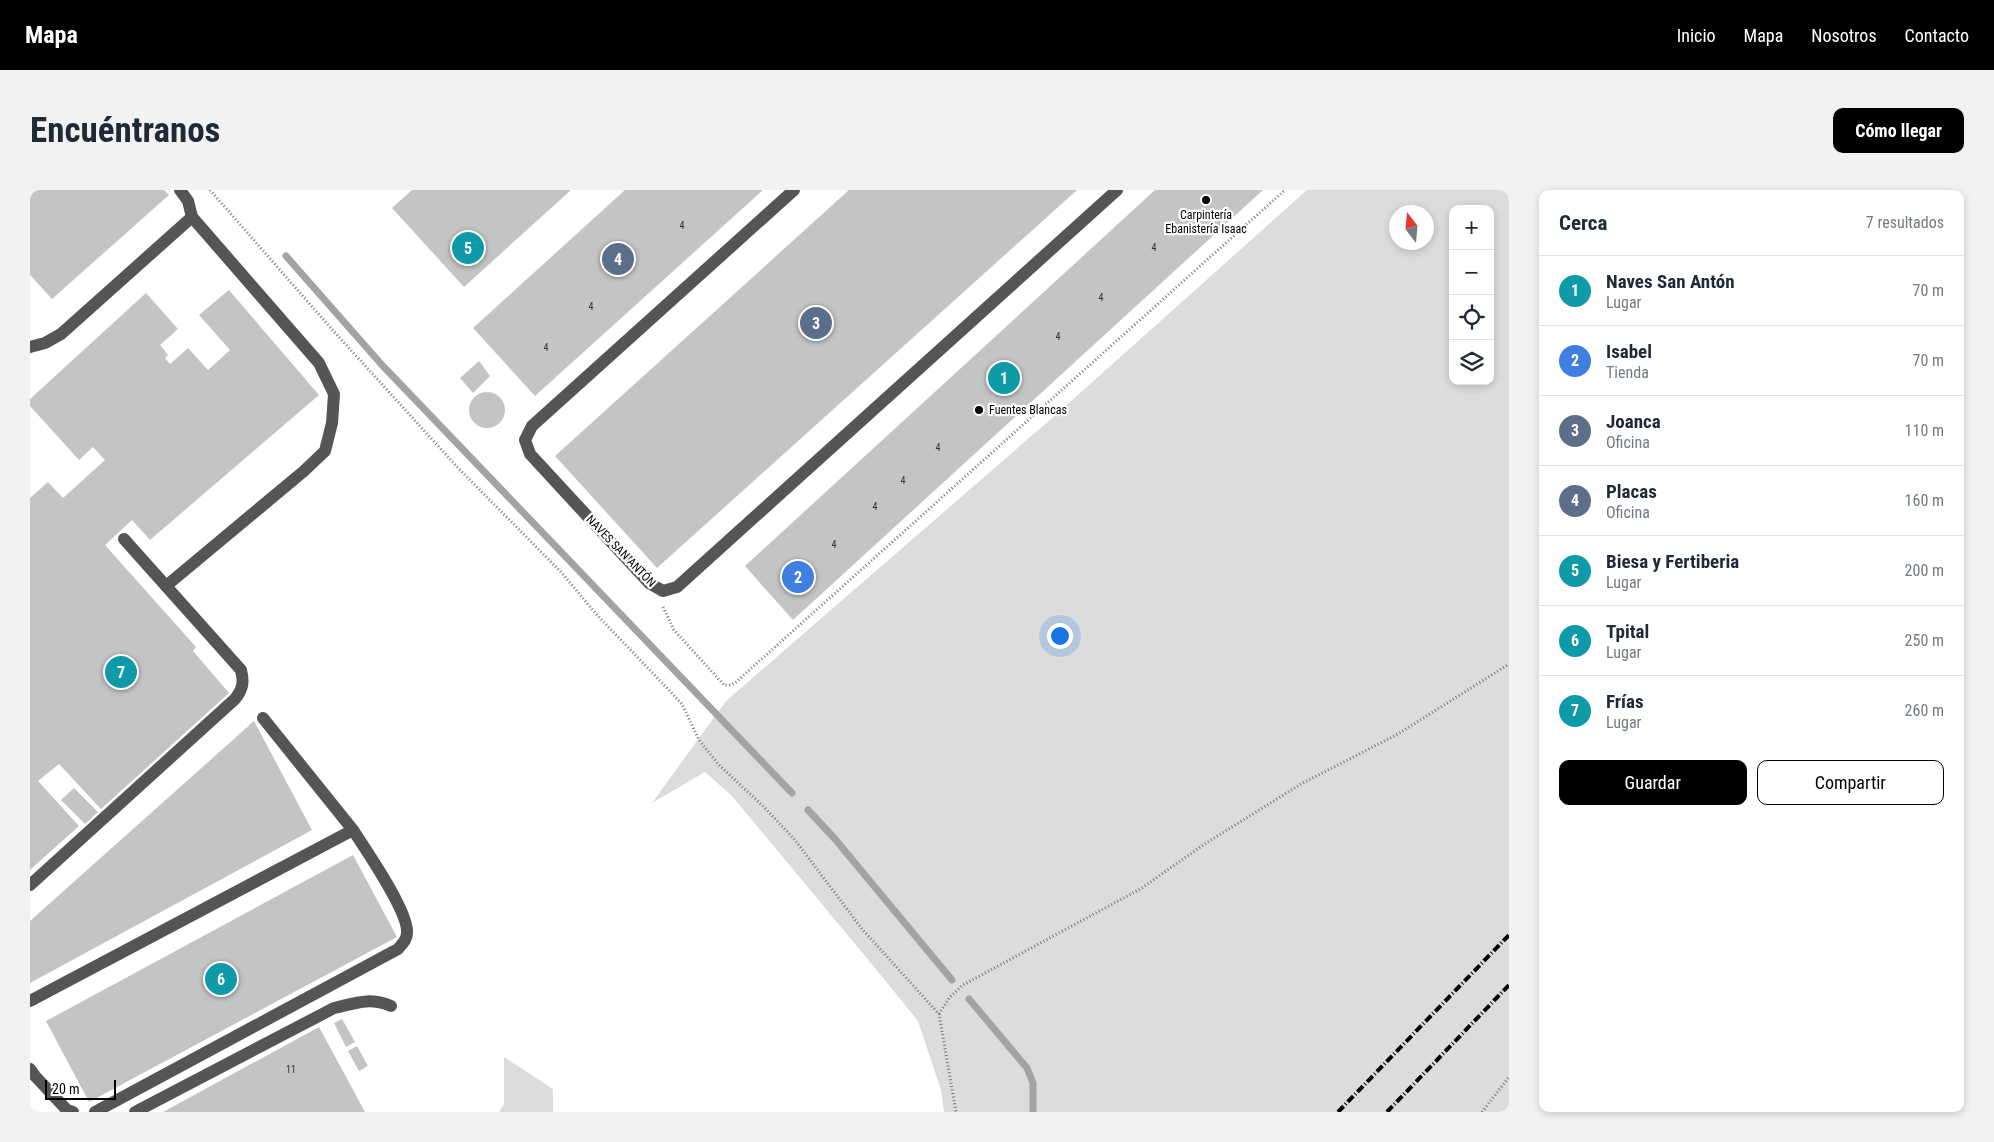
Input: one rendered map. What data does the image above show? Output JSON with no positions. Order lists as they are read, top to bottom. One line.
{"streets":{"lane":["NAVES SAN ANTÓN"]},"places":["Carpintería Ebanistería Isaac","Fuentes Blancas"],"house_numbers":["4","4","4","4","4","4","4","4","4","4","11"],"scale_bar":"20 m","north":"top","page":{"header":"Mapa","nav":["Inicio","Mapa","Nosotros","Contacto"],"buttons":["Cómo llegar",["Guardar","Compartir"]],"title":"Encuéntranos","heading":["Cerca","7 resultados"],"map_buttons":["+","−"],"pins":["5","4","3","1","2","7","6"],"list":[{"mark":"1","name":"Naves San Antón","note":"Lugar","value":"70 m"},{"mark":"2","name":"Isabel","note":"Tienda","value":"70 m"},{"mark":"3","name":"Joanca","note":"Oficina","value":"110 m"},{"mark":"4","name":"Placas","note":"Oficina","value":"160 m"},{"mark":"5","name":"Biesa y Fertiberia","note":"Lugar","value":"200 m"},{"mark":"6","name":"Tpital","note":"Lugar","value":"250 m"},{"mark":"7","name":"Frías","note":"Lugar","value":"260 m"}],"scale":"20 m"}}
